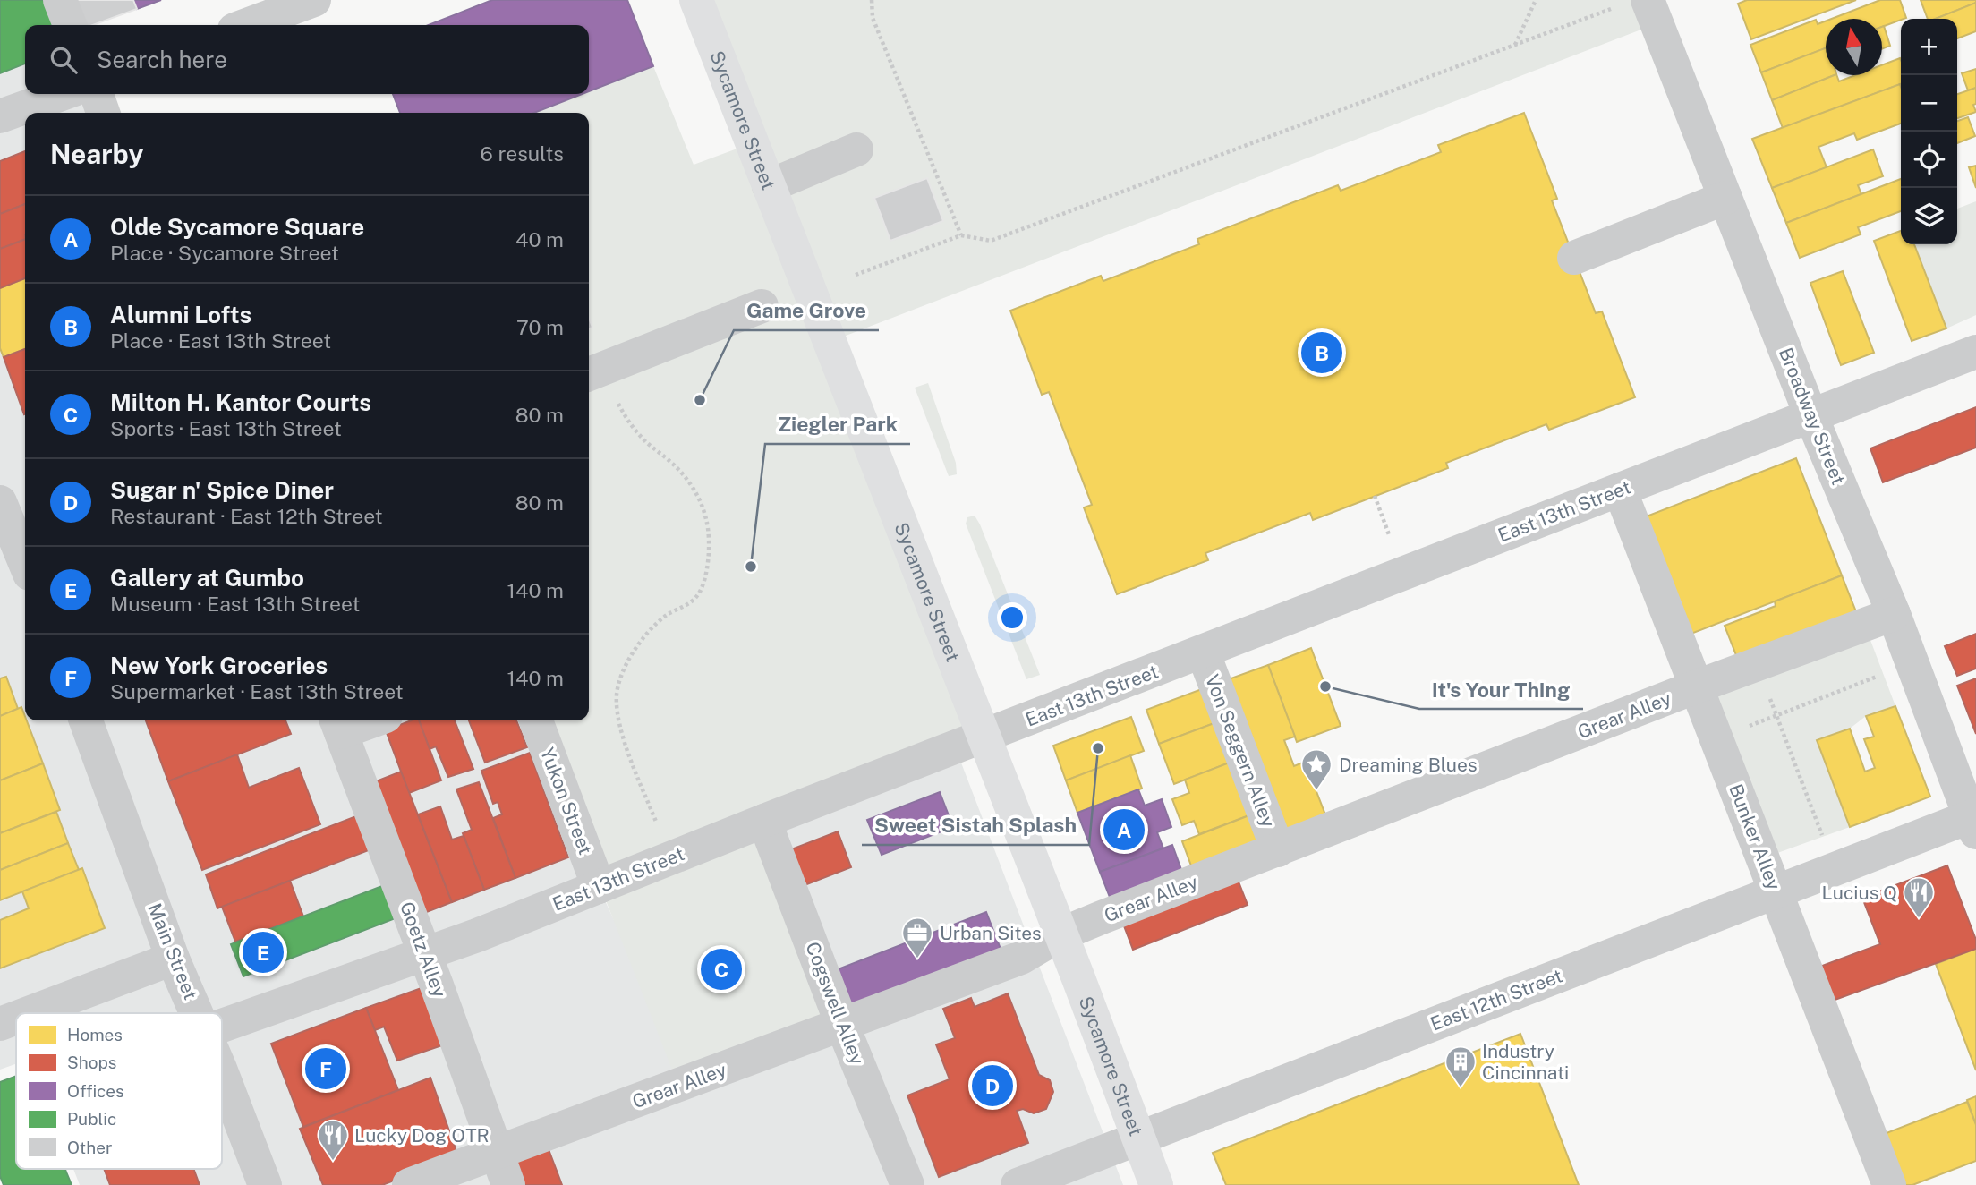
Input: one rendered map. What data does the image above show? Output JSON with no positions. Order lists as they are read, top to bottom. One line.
{"streets":{"main road":["Sycamore Street"],"street":["Broadway Street","East 13th Street","Grear Alley","Von Seggern Alley","Yukon Street","Bunker Alley","Goetz Alley","Main Street","East 12th Street","Cogswell Alley"]},"crossings":[["Sycamore Street","East 13th Street"],["Sycamore Street","Grear Alley"],["Sycamore Street","East 12th Street"],["Broadway Street","East 13th Street"],["Broadway Street","Grear Alley"],["Broadway Street","East 12th Street"],["East 13th Street","Von Seggern Alley"],["East 13th Street","Yukon Street"],["East 13th Street","Bunker Alley"],["East 13th Street","Goetz Alley"],["East 13th Street","Cogswell Alley"],["Grear Alley","Von Seggern Alley"],["Grear Alley","Bunker Alley"],["Grear Alley","Goetz Alley"],["Grear Alley","Cogswell Alley"],["Bunker Alley","East 12th Street"]],"places":{"other":["Game Grove","Ziegler Park","It's Your Thing","Sweet Sistah Splash"],"place":["Dreaming Blues"],"restaurant":["Lucius Q","Lucky Dog OTR"],"office":["Urban Sites"],"building":["Industry Cincinnati"]},"legend":["Homes","Shops","Offices","Public","Other"],"north":"top","page":{"map_buttons":["+","−"],"search":"Search here","heading":["Nearby","6 results"],"list":[{"mark":"A","name":"Olde Sycamore Square","note":"Place · Sycamore Street","value":"40 m"},{"mark":"B","name":"Alumni Lofts","note":"Place · East 13th Street","value":"70 m"},{"mark":"C","name":"Milton H. Kantor Courts","note":"Sports · East 13th Street","value":"80 m"},{"mark":"D","name":"Sugar n' Spice Diner","note":"Restaurant · East 12th Street","value":"80 m"},{"mark":"E","name":"Gallery at Gumbo","note":"Museum · East 13th Street","value":"140 m"},{"mark":"F","name":"New York Groceries","note":"Supermarket · East 13th Street","value":"140 m"}],"pins":["B","A","E","C","F","D"]}}
